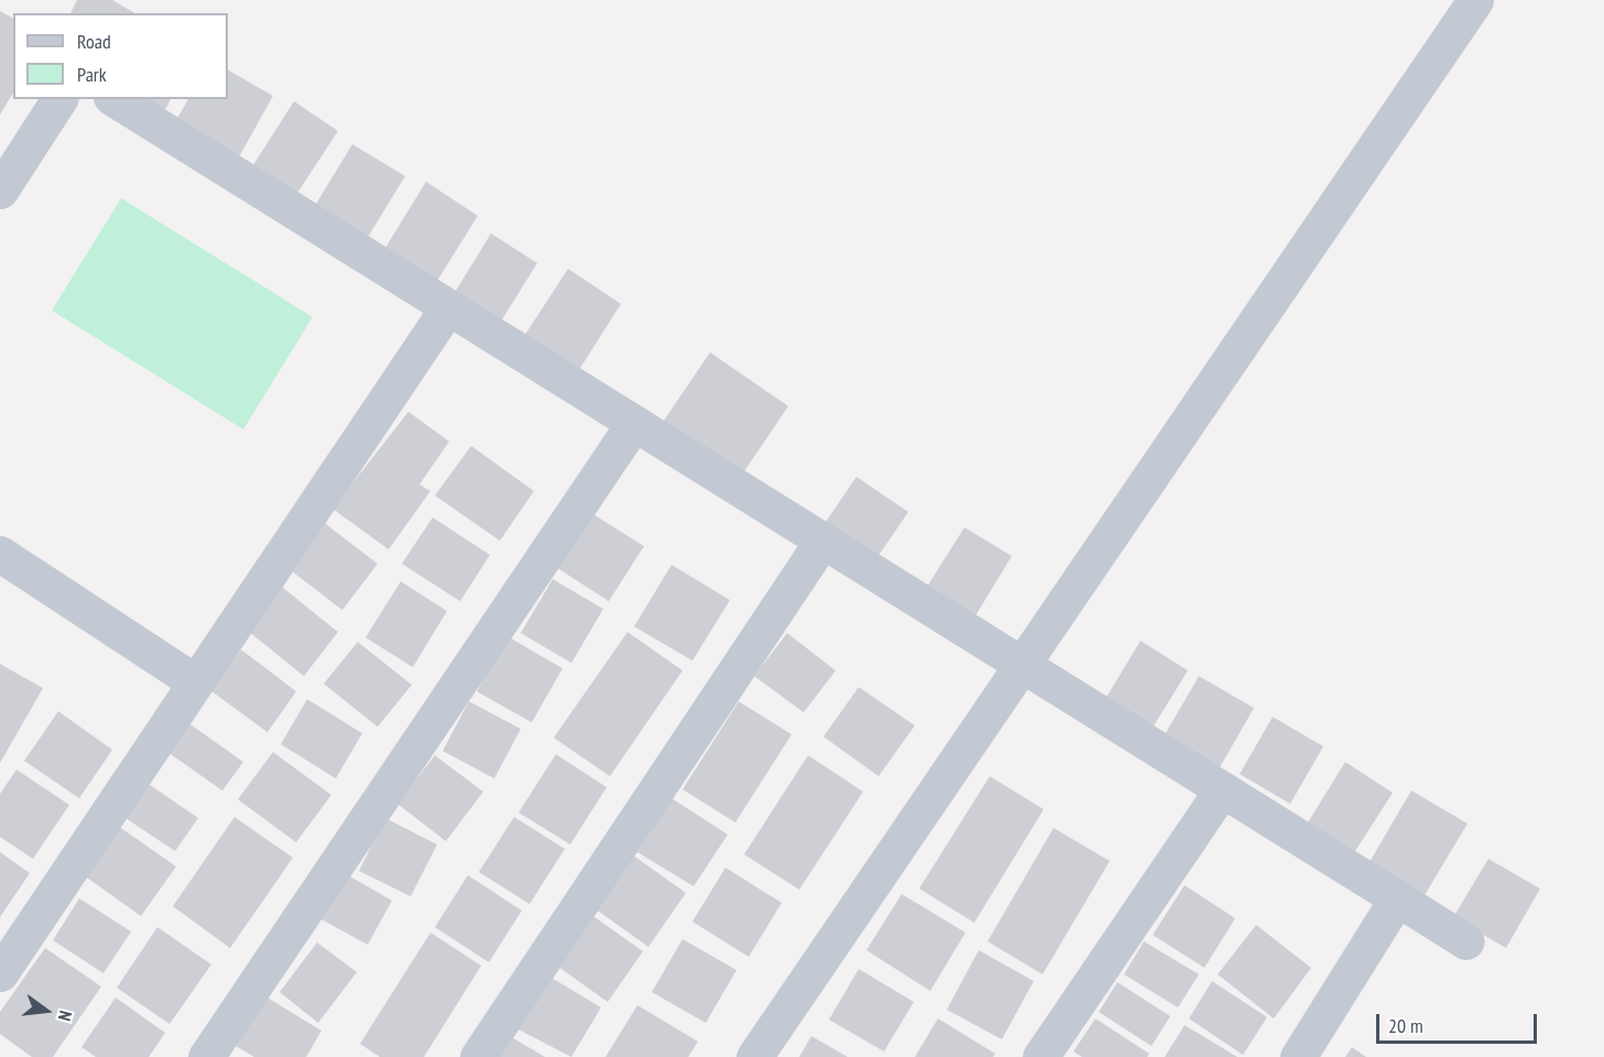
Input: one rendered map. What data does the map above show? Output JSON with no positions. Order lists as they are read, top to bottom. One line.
{"legend":["Road","Park"],"scale_bar":"20 m","north":"right"}
